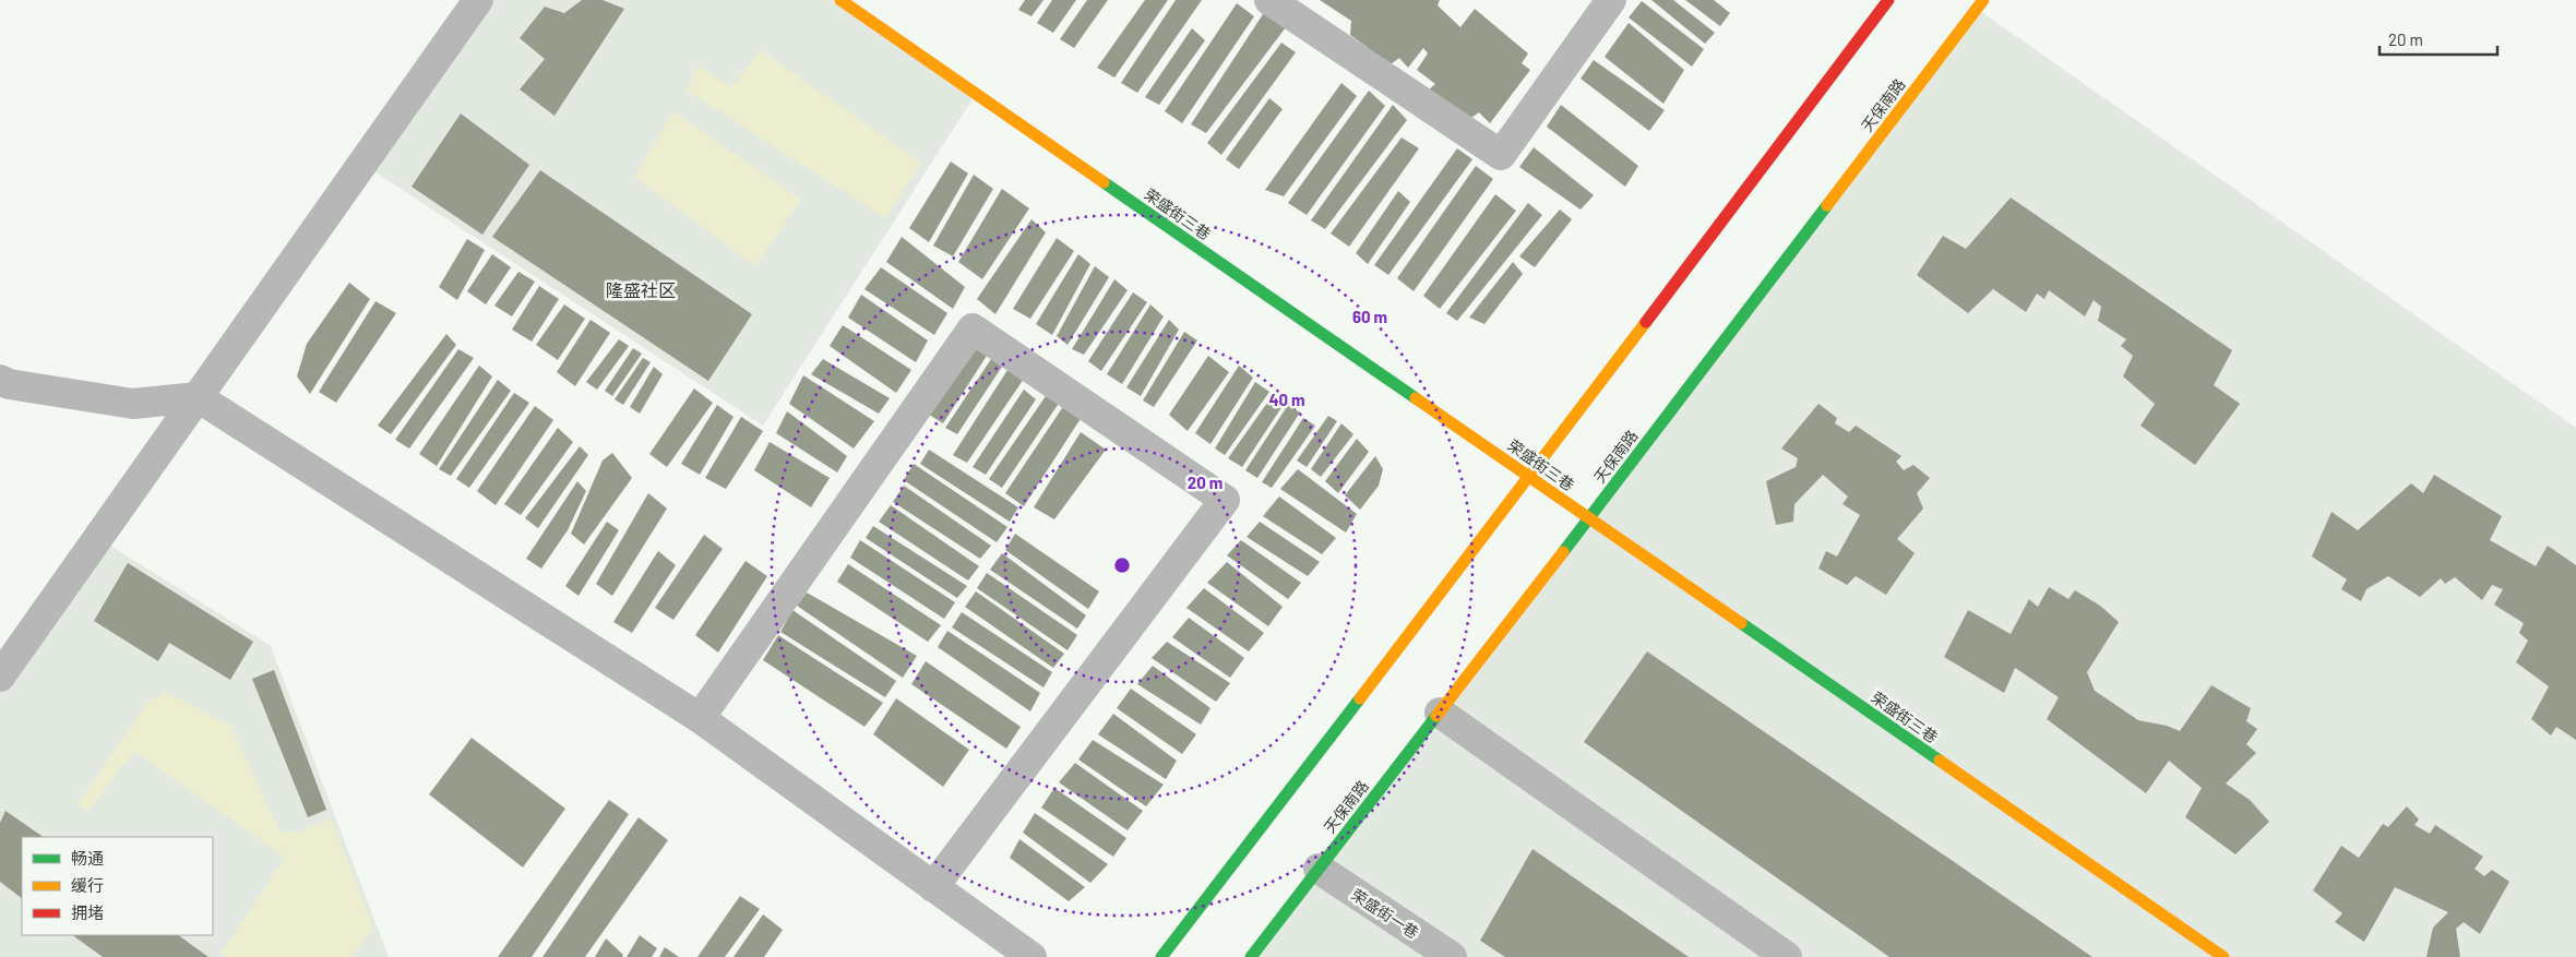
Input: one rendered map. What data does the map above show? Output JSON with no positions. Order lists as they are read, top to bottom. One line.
{"streets":{"street":["天保南路","荣盛街三巷","荣盛街一巷"]},"crossings":[["天保南路","荣盛街三巷"],["天保南路","荣盛街一巷"]],"districts":["隆盛社区"],"legend":["畅通","缓行","拥堵"],"scale_bar":"20 m","rings":["60 m","40 m","20 m"]}
